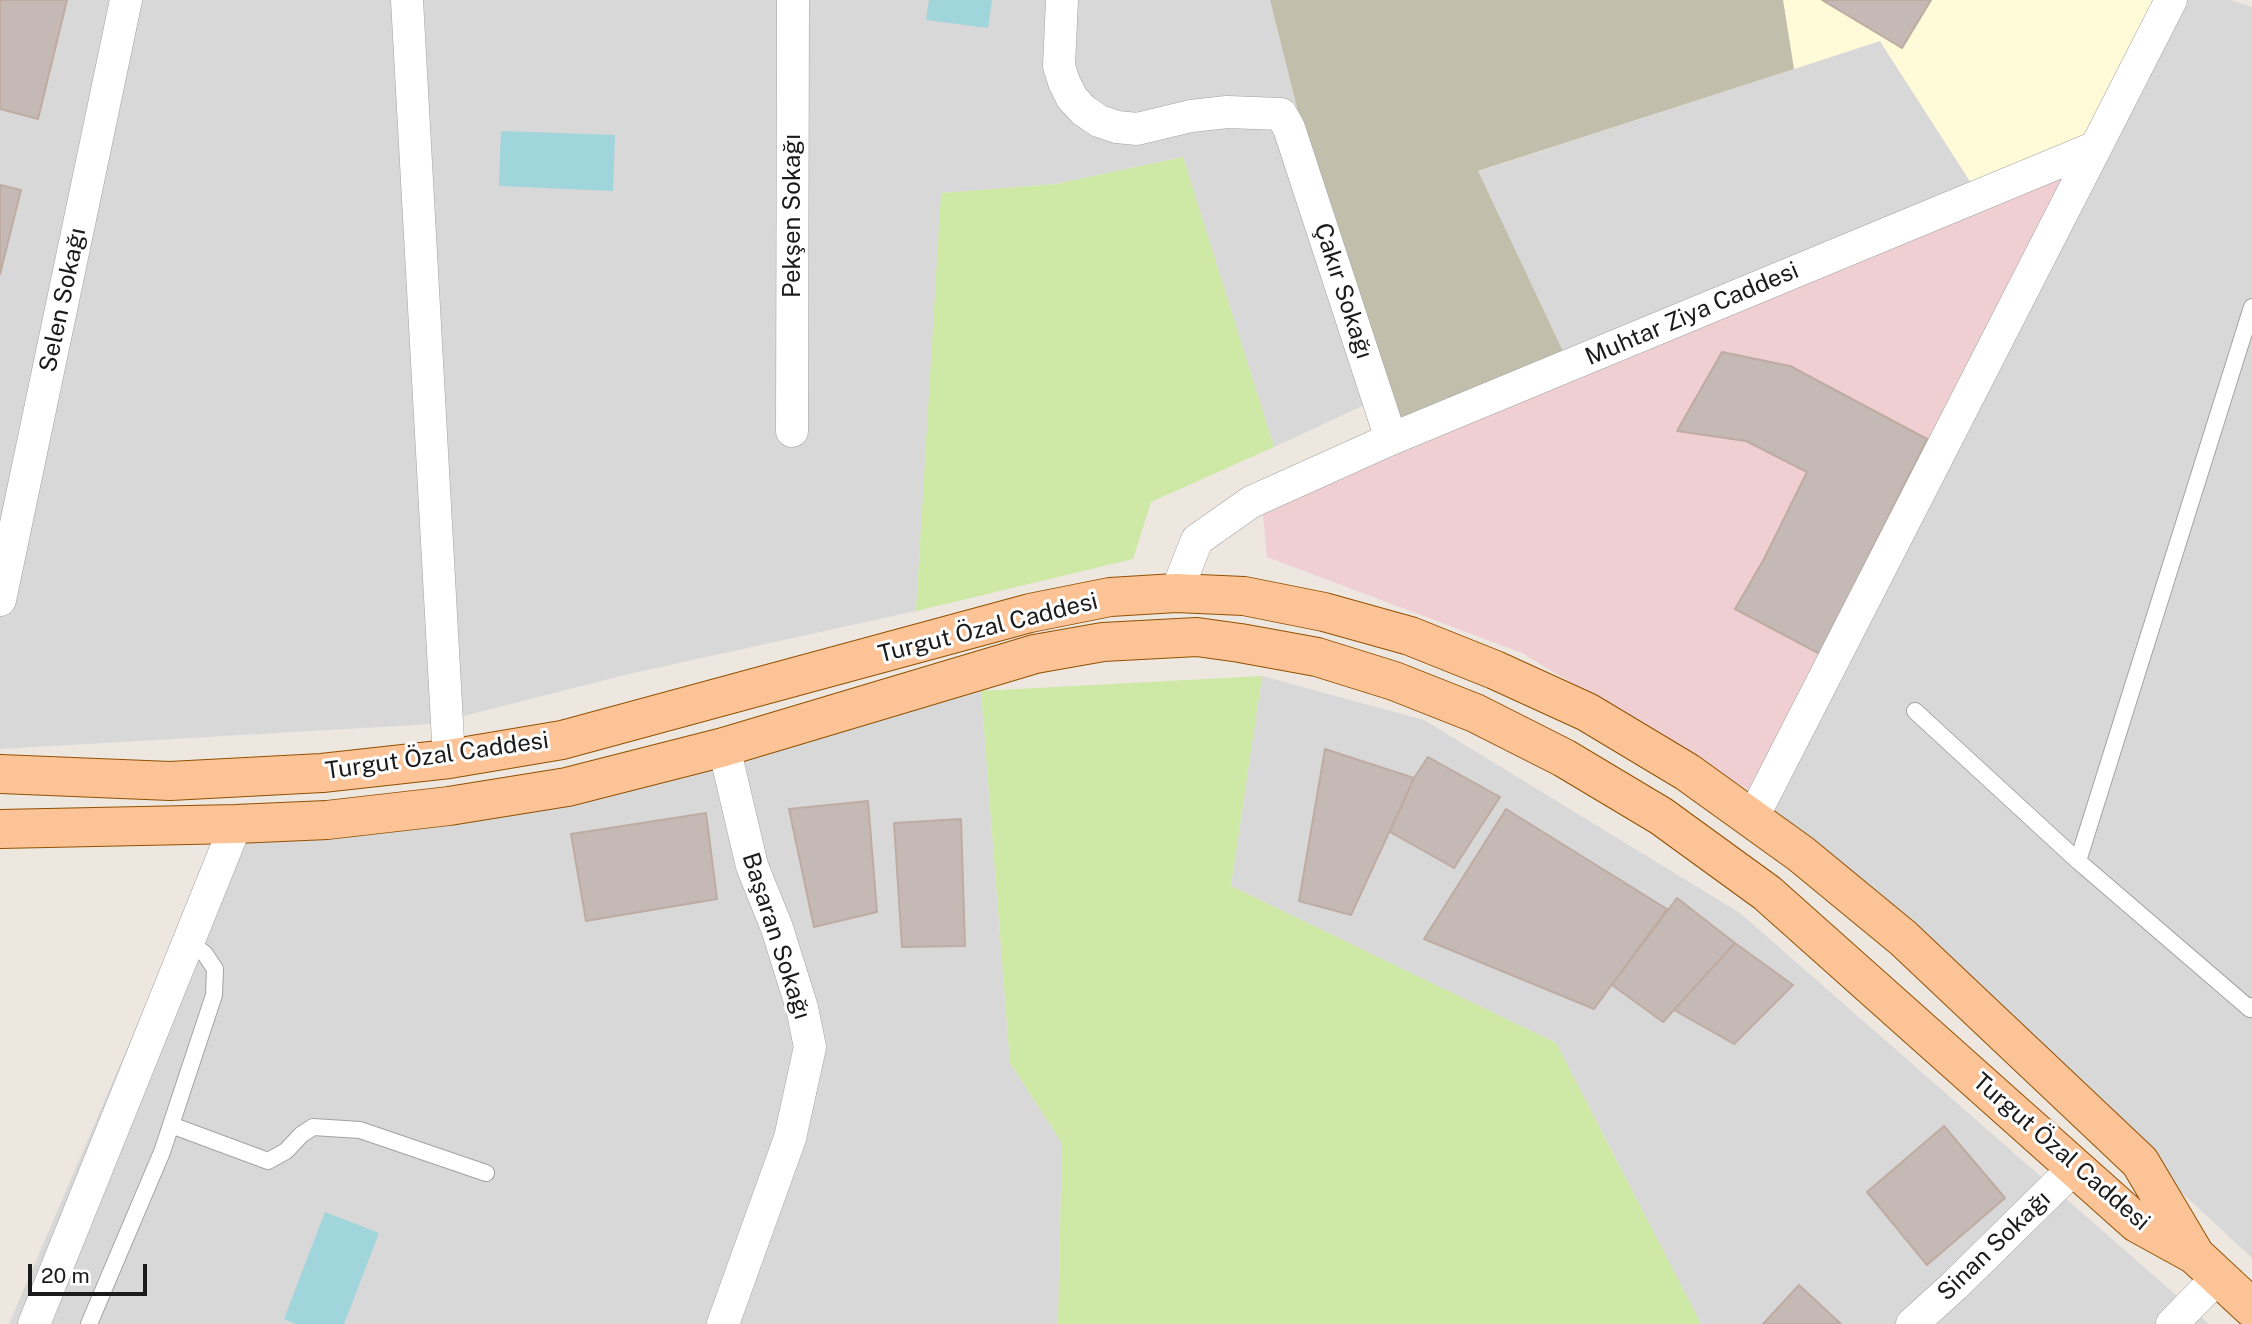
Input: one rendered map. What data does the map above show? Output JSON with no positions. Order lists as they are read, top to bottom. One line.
{"streets":{"main road":["Turgut Özal Caddesi"],"street":["Pekşen Sokağı","Çakır Sokağı","Selen Sokağı","Muhtar Ziya Caddesi","Başaran Sokağı","Sinan Sokağı"]},"crossings":[["Çakır Sokağı","Muhtar Ziya Caddesi"],["Muhtar Ziya Caddesi","Turgut Özal Caddesi"],["Turgut Özal Caddesi","Başaran Sokağı"],["Turgut Özal Caddesi","Sinan Sokağı"]],"scale_bar":"20 m"}
